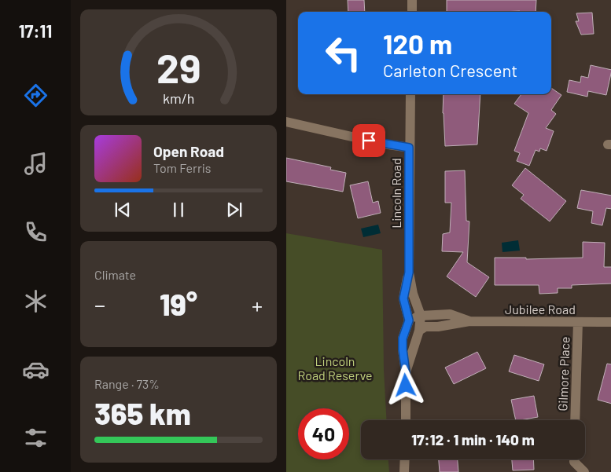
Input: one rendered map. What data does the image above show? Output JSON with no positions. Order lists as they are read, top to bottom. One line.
{"streets":{"street":["Lincoln Road","Jubilee Road","Gilmore Place"]},"crossings":[["Lincoln Road","Jubilee Road"],["Jubilee Road","Gilmore Place"]],"parks":["Lincoln Road Reserve"],"page":{"tabs":"17:11","turn":["120 m","Carleton Crescent"],"song":["Open Road","Tom Ferris"],"tile":["Climate",["Range · 73%","365 km"]],"heat":["−","19°","+"],"limit":"40","trip":"17:12 · 1 min · 140 m","gauge":["29","km/h"]}}
